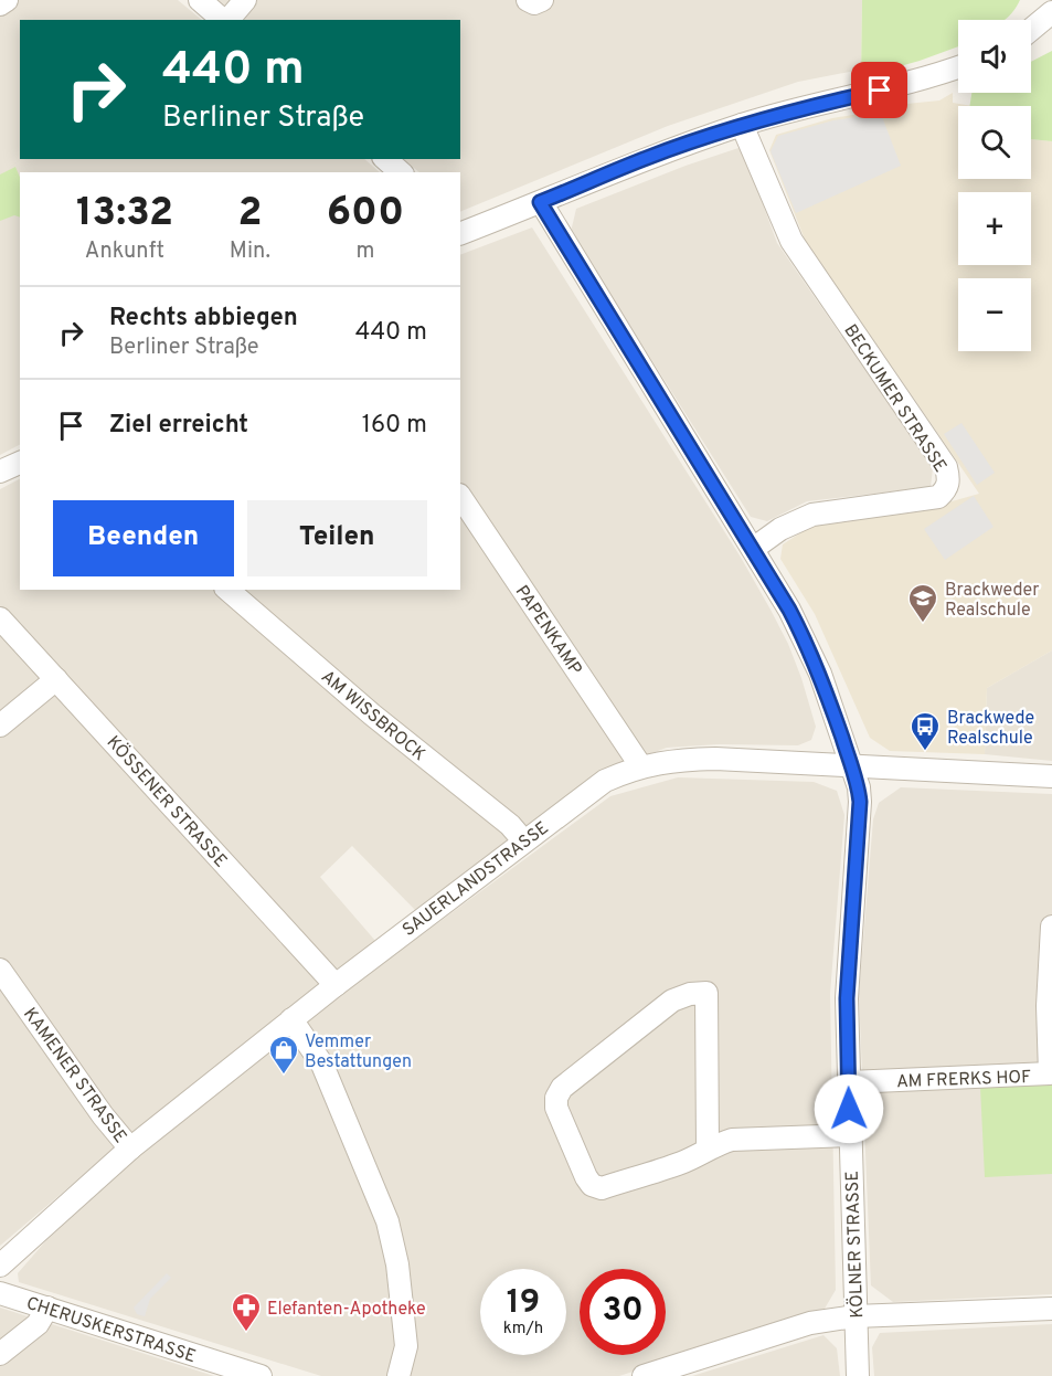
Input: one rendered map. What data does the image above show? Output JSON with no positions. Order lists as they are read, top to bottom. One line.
{"streets":{"street":["BECKUMER STRASSE","PAPENKAMP","AM WISSBROCK","KÖSSENER STRASSE","SAUERLANDSTRASSE","KAMENER STRASSE","AM FRERKS HOF","KÖLNER STRASSE","CHERUSKERSTRASSE"]},"crossings":[["BECKUMER STRASSE","KÖLNER STRASSE"],["PAPENKAMP","SAUERLANDSTRASSE"],["AM WISSBROCK","SAUERLANDSTRASSE"],["KÖSSENER STRASSE","SAUERLANDSTRASSE"],["SAUERLANDSTRASSE","KAMENER STRASSE"],["SAUERLANDSTRASSE","KÖLNER STRASSE"],["AM FRERKS HOF","KÖLNER STRASSE"]],"places":{"school or university":["Brackweder Realschule"],"bus stop":["Brackwede Realschule"],"shop":["Vemmer Bestattungen"],"pharmacy":["Elefanten-Apotheke"]},"page":{"map_buttons":["+","−"],"turn":["440 m","Berliner Straße"],"eta":["13:32","Ankunft","2","Min.","600","m"],"list":[{"name":"Rechts abbiegen","note":"Berliner Straße","value":"440 m"},{"name":"Ziel erreicht","value":"160 m"}],"buttons":["Beenden","Teilen"],"speed":"19 km/h","limit":"30"}}
